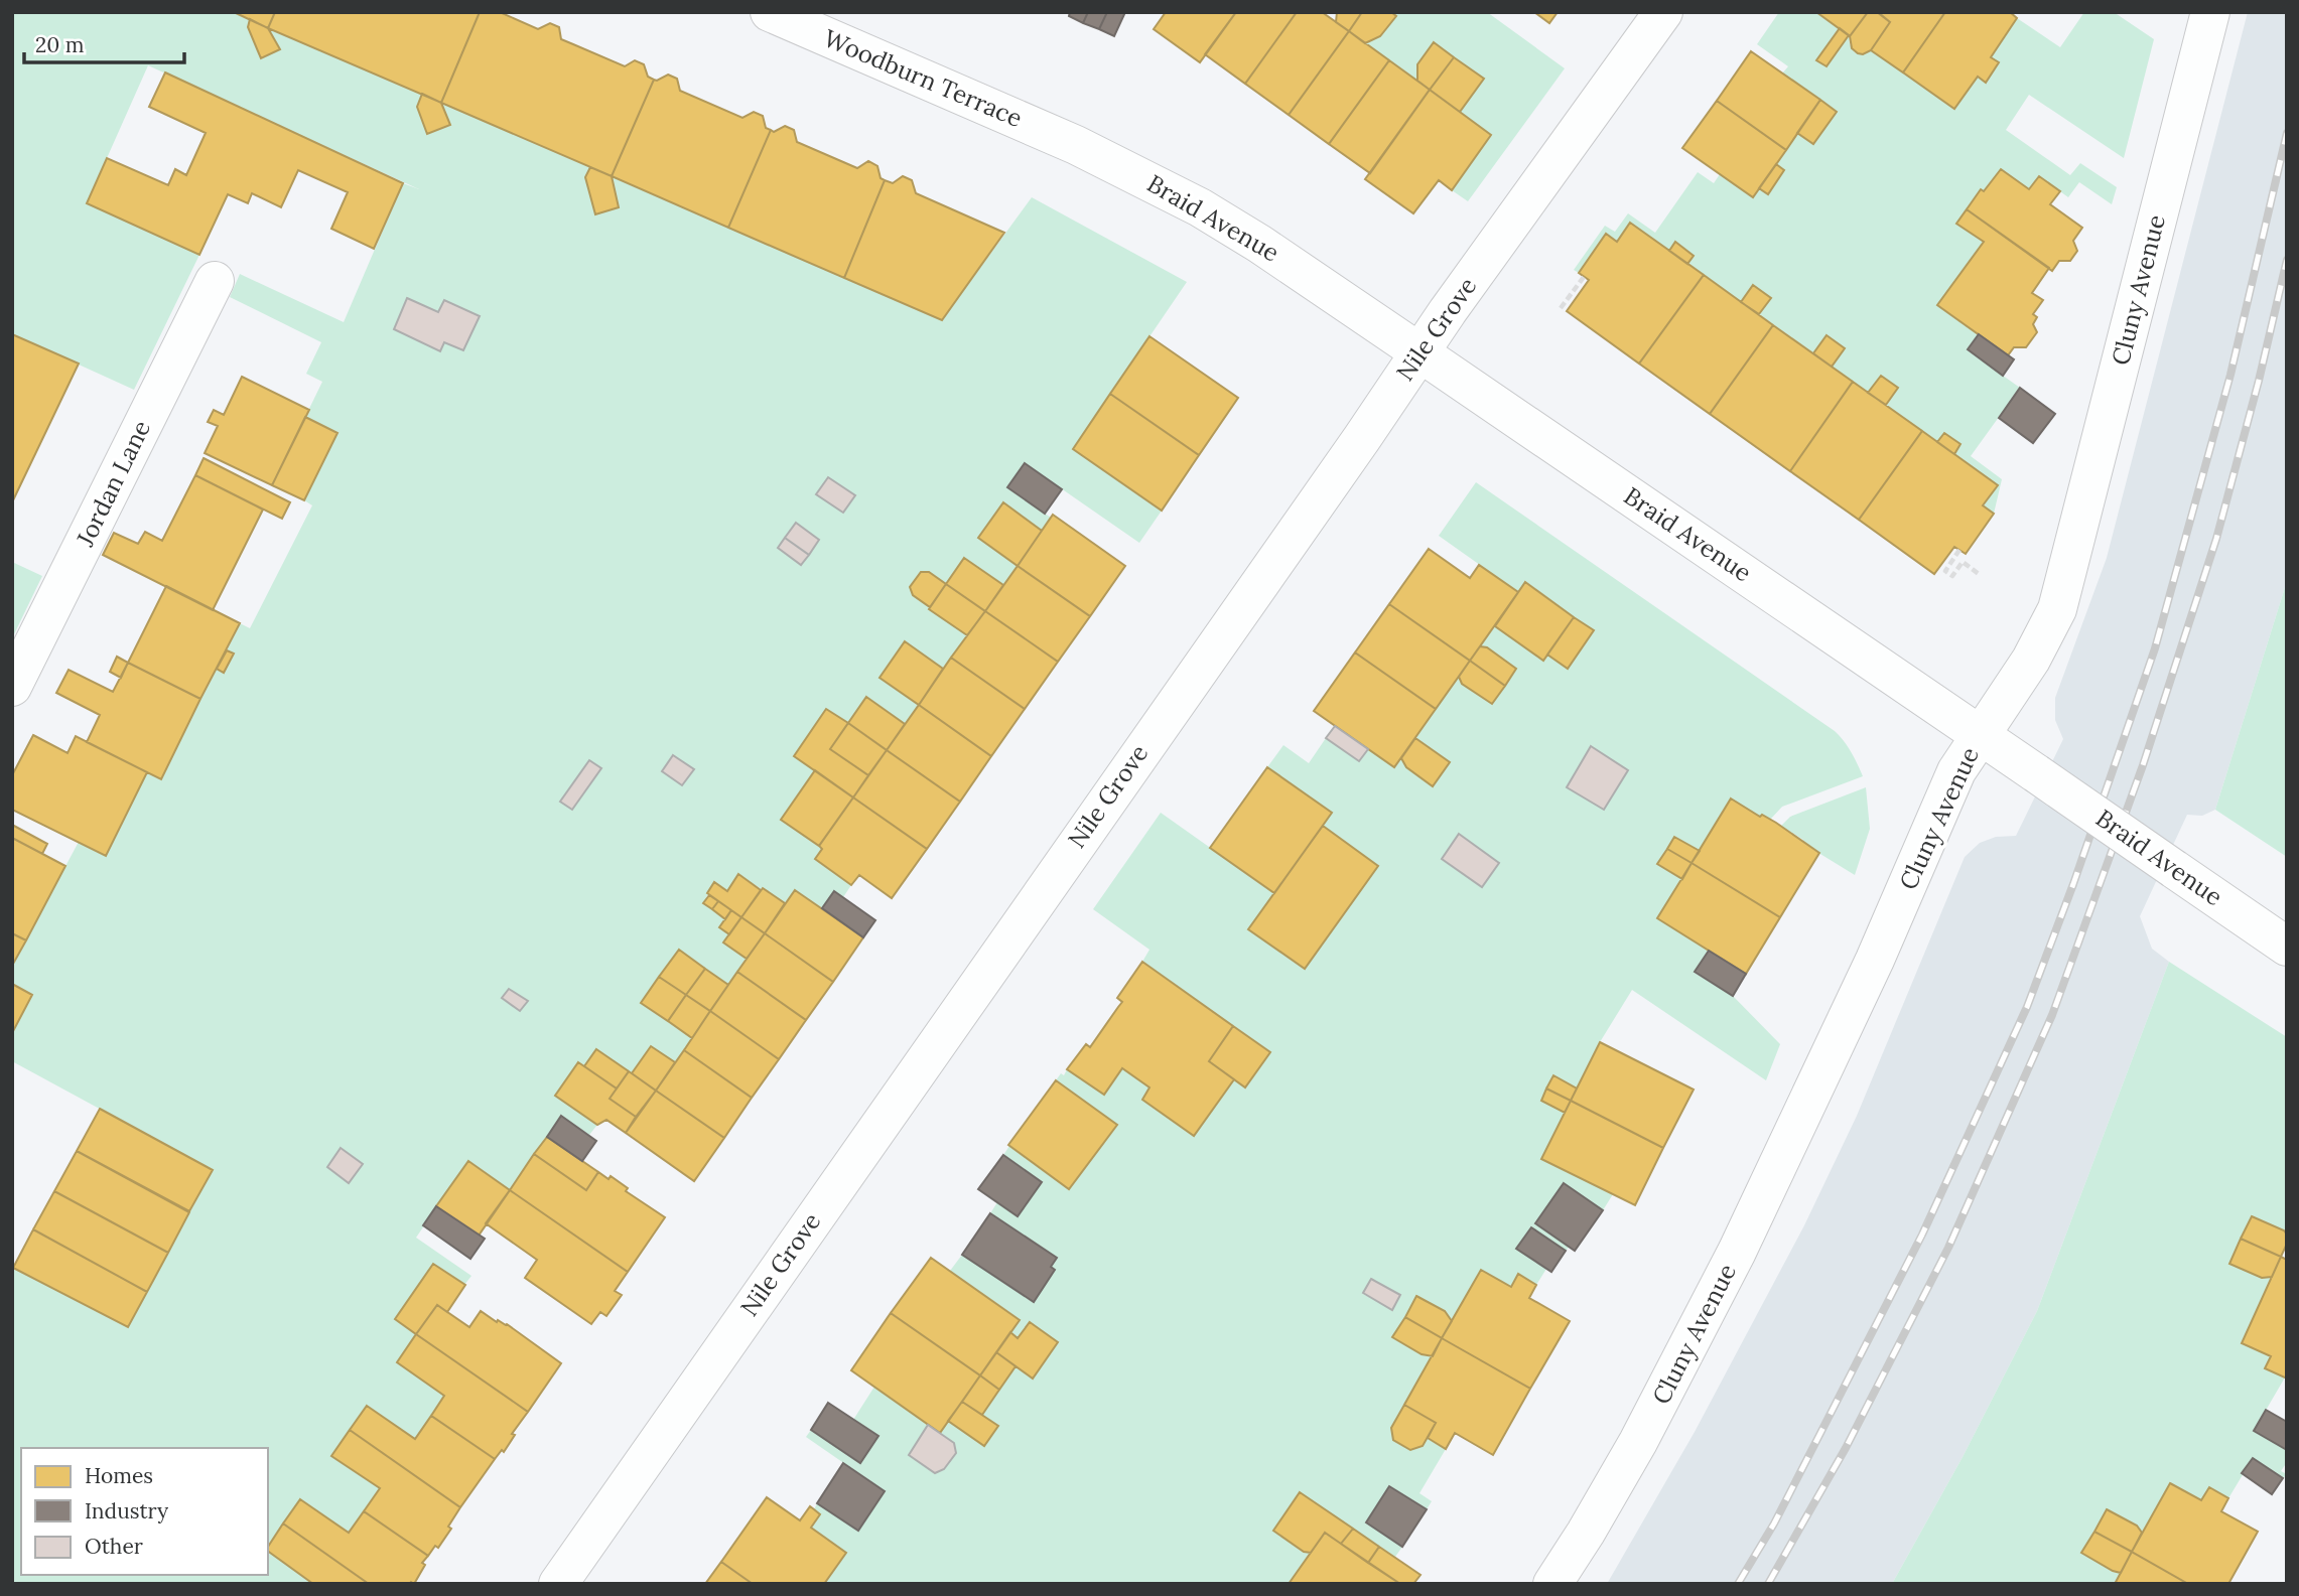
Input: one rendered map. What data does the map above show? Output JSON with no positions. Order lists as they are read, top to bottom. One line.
{"streets":{"street":["Woodburn Terrace","Braid Avenue","Cluny Avenue","Nile Grove","Jordan Lane"]},"crossings":[["Woodburn Terrace","Braid Avenue"],["Braid Avenue","Cluny Avenue"],["Braid Avenue","Nile Grove"]],"legend":["Homes","Industry","Other"],"scale_bar":"20 m"}
